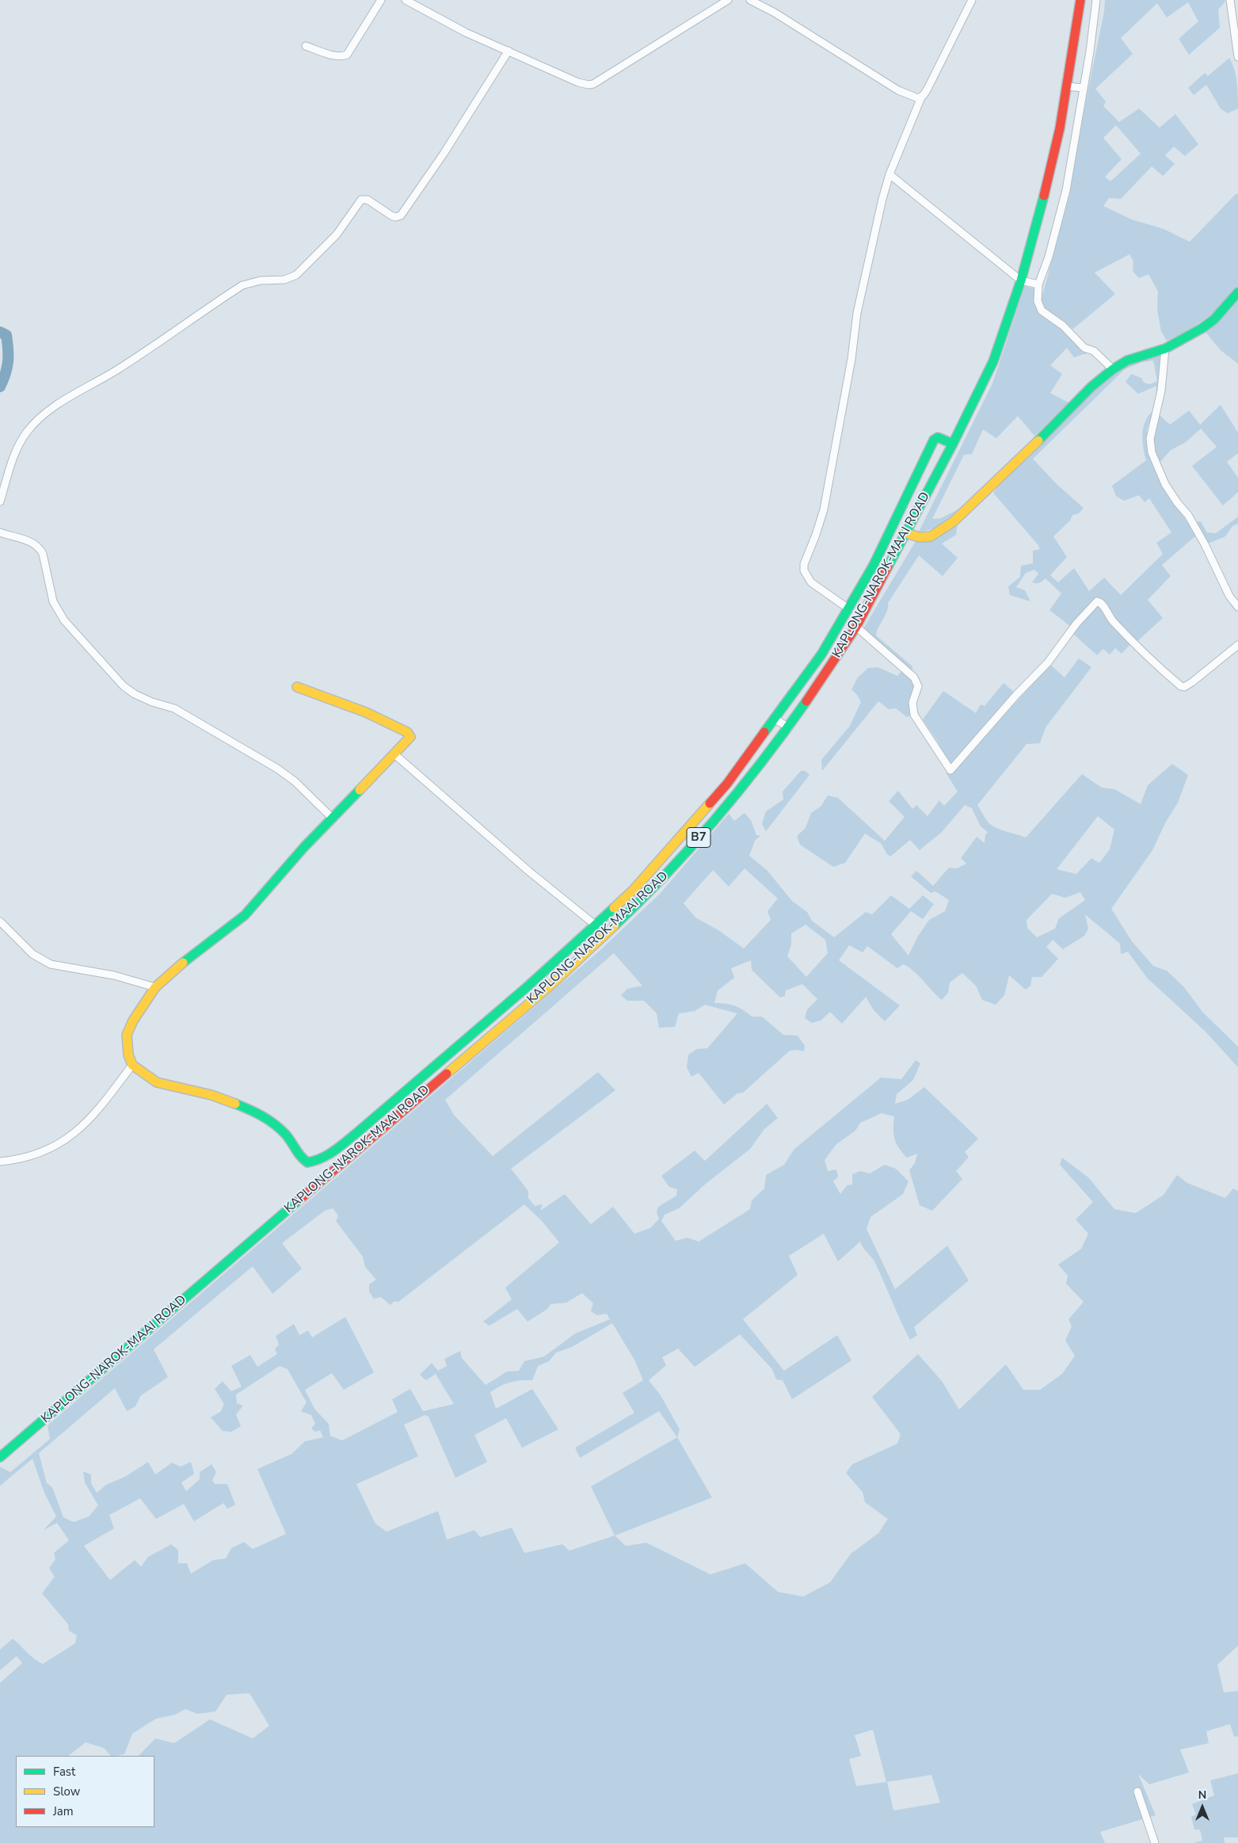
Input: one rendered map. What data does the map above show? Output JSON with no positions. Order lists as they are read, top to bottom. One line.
{"streets":{"main road":["KAPLONG-NAROK-MAAI ROAD","B7"]},"legend":["Fast","Slow","Jam"],"north":"top"}
